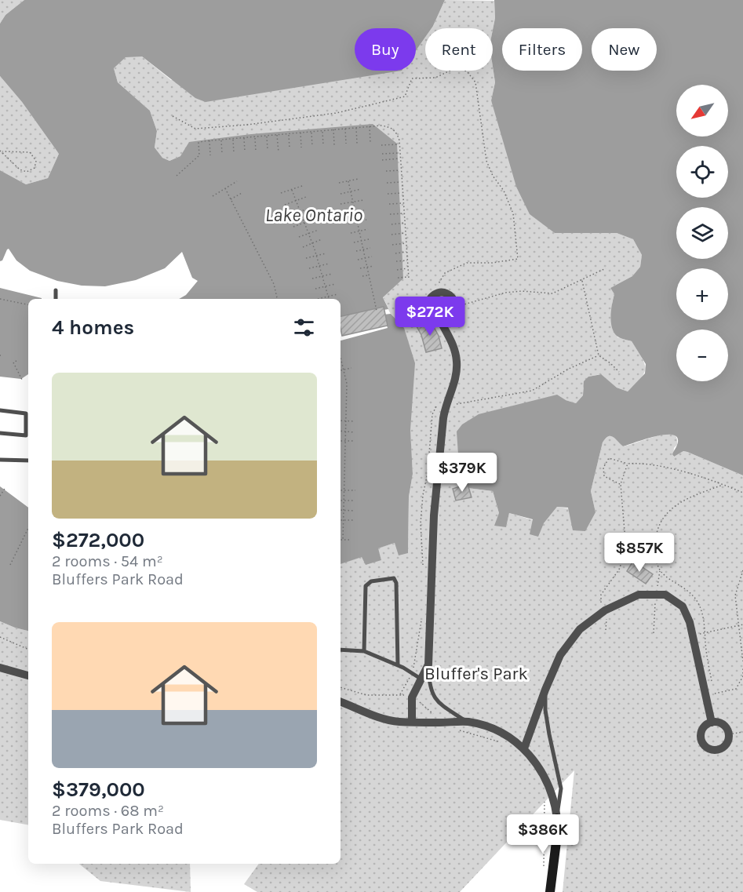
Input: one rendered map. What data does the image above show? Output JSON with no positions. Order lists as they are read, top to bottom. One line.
{"water":["Lake Ontario"],"parks":["Bluffer's Park"],"north":"bottom left","page":{"chip":["Buy","Rent","Filters","New"],"map_buttons":["+","−"],"price":["$272K","$379K","$857K","$386K"],"heading":"4 homes","list":[{"name":"$272,000","note":"2 rooms · 54 m² · Bluffers Park Road"},{"name":"$379,000","note":"2 rooms · 68 m² · Bluffers Park Road"}]}}
